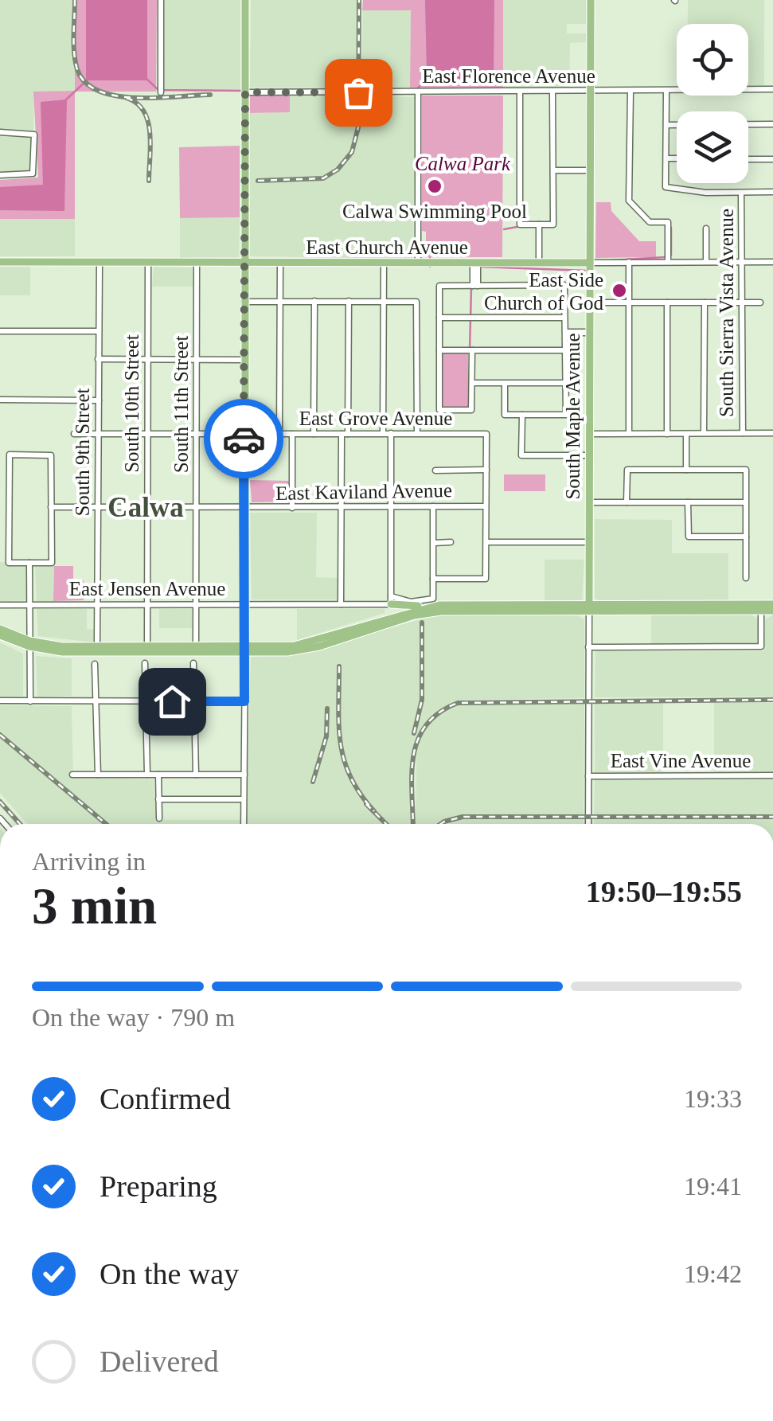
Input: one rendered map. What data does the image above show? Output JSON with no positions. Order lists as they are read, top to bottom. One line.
{"streets":{"main road":["East Church Avenue","South Maple Avenue"],"street":["East Florence Avenue","South Sierra Vista Avenue","South 10th Street","South 11th Street","East Grove Avenue","South 9th Street","East Kaviland Avenue","East Jensen Avenue","East Vine Avenue"]},"crossings":[["East Florence Avenue","South Maple Avenue"],["East Church Avenue","South Sierra Vista Avenue"],["East Church Avenue","South 10th Street"],["East Church Avenue","South 11th Street"],["East Church Avenue","South Maple Avenue"],["East Church Avenue","South 9th Street"],["South 10th Street","East Grove Avenue"],["South 10th Street","East Kaviland Avenue"],["South 10th Street","East Jensen Avenue"],["South 11th Street","East Grove Avenue"],["South 11th Street","East Kaviland Avenue"],["South 11th Street","East Jensen Avenue"],["South Maple Avenue","East Vine Avenue"],["East Grove Avenue","South 9th Street"],["South 9th Street","East Kaviland Avenue"],["South 9th Street","East Jensen Avenue"]],"districts":["Calwa"],"parks":["Calwa Park"],"places":["Calwa Swimming Pool","East Side Church of God"],"page":{"heading":["3 min","Arriving in","19:50–19:55"],"bar":"On the way · 790 m","list":[["Confirmed","19:33"],["Preparing","19:41"],["On the way","19:42"],"Delivered"]}}
